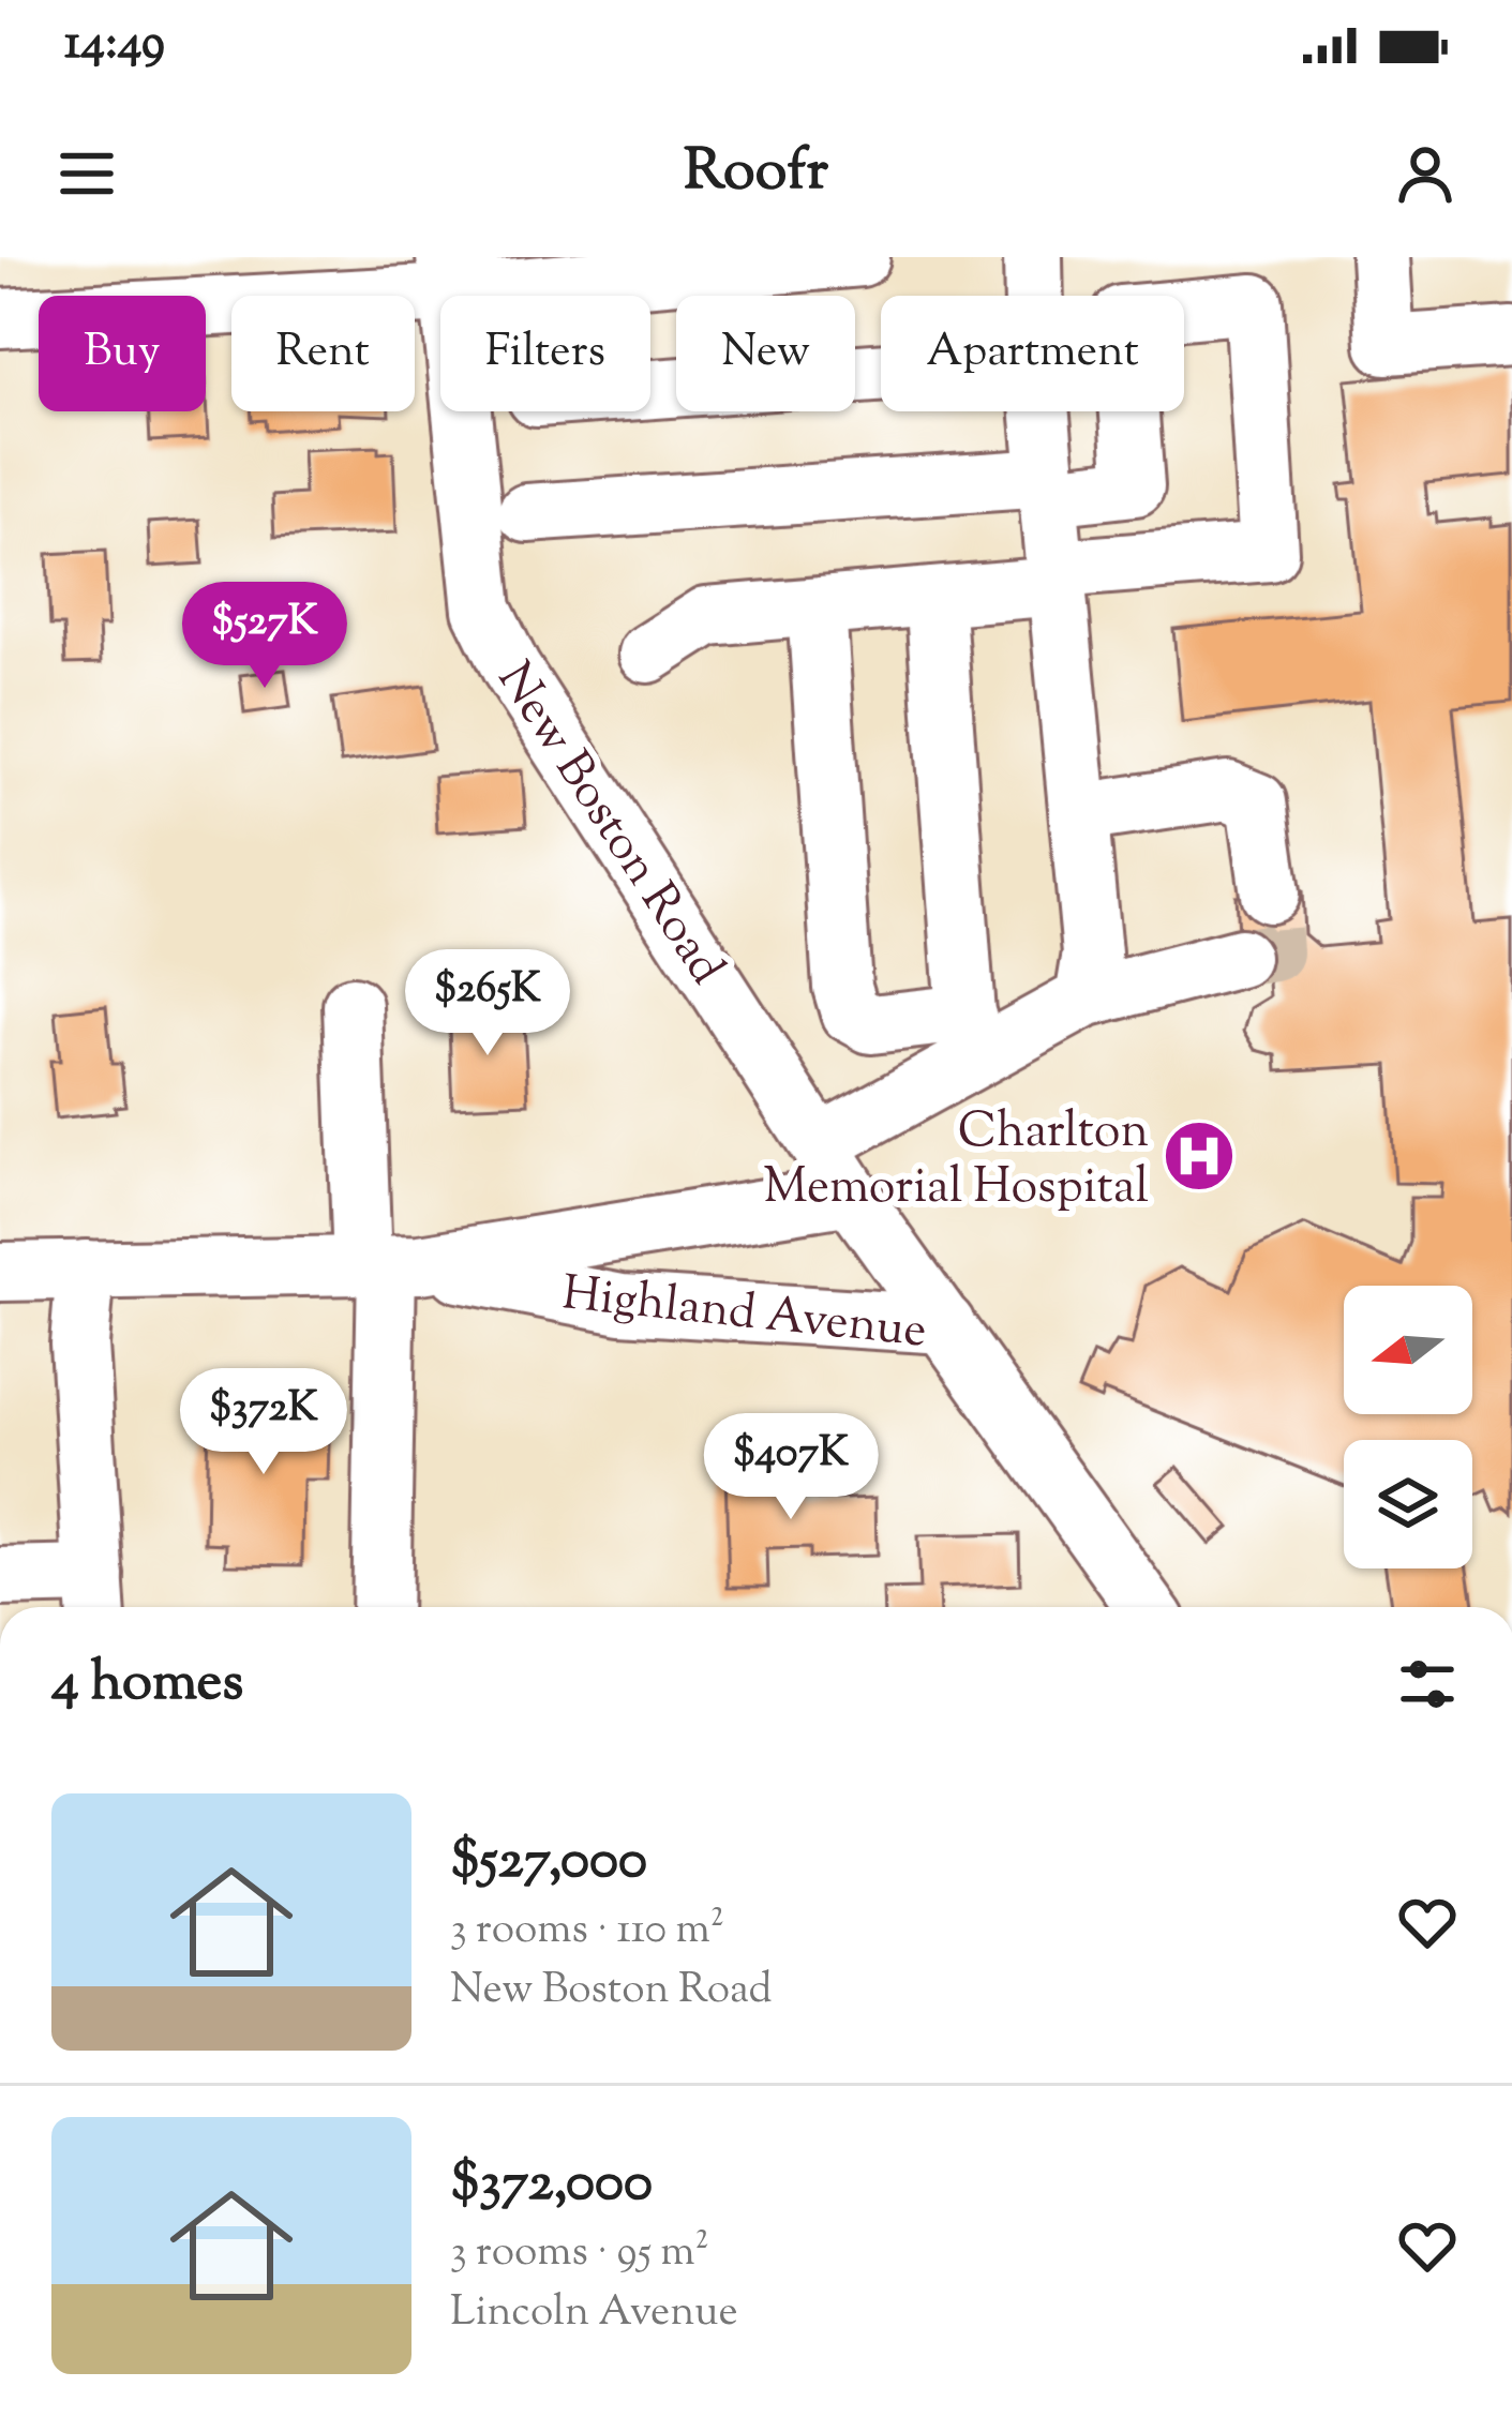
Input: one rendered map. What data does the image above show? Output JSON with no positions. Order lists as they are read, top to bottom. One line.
{"streets":{"street":["New Boston Road","Highland Avenue"]},"crossings":[["New Boston Road","Highland Avenue"]],"places":{"hospital":["Charlton Memorial Hospital"]},"north":"left","page":{"status":"14:49","header":"Roofr","chip":["Buy","Rent","Filters","New","Apartment"],"price":["$527K","$265K","$372K","$407K"],"heading":"4 homes","list":[{"name":"$527,000","note":"3 rooms · 110 m² · New Boston Road"},{"name":"$372,000","note":"3 rooms · 95 m² · Lincoln Avenue"}]}}
